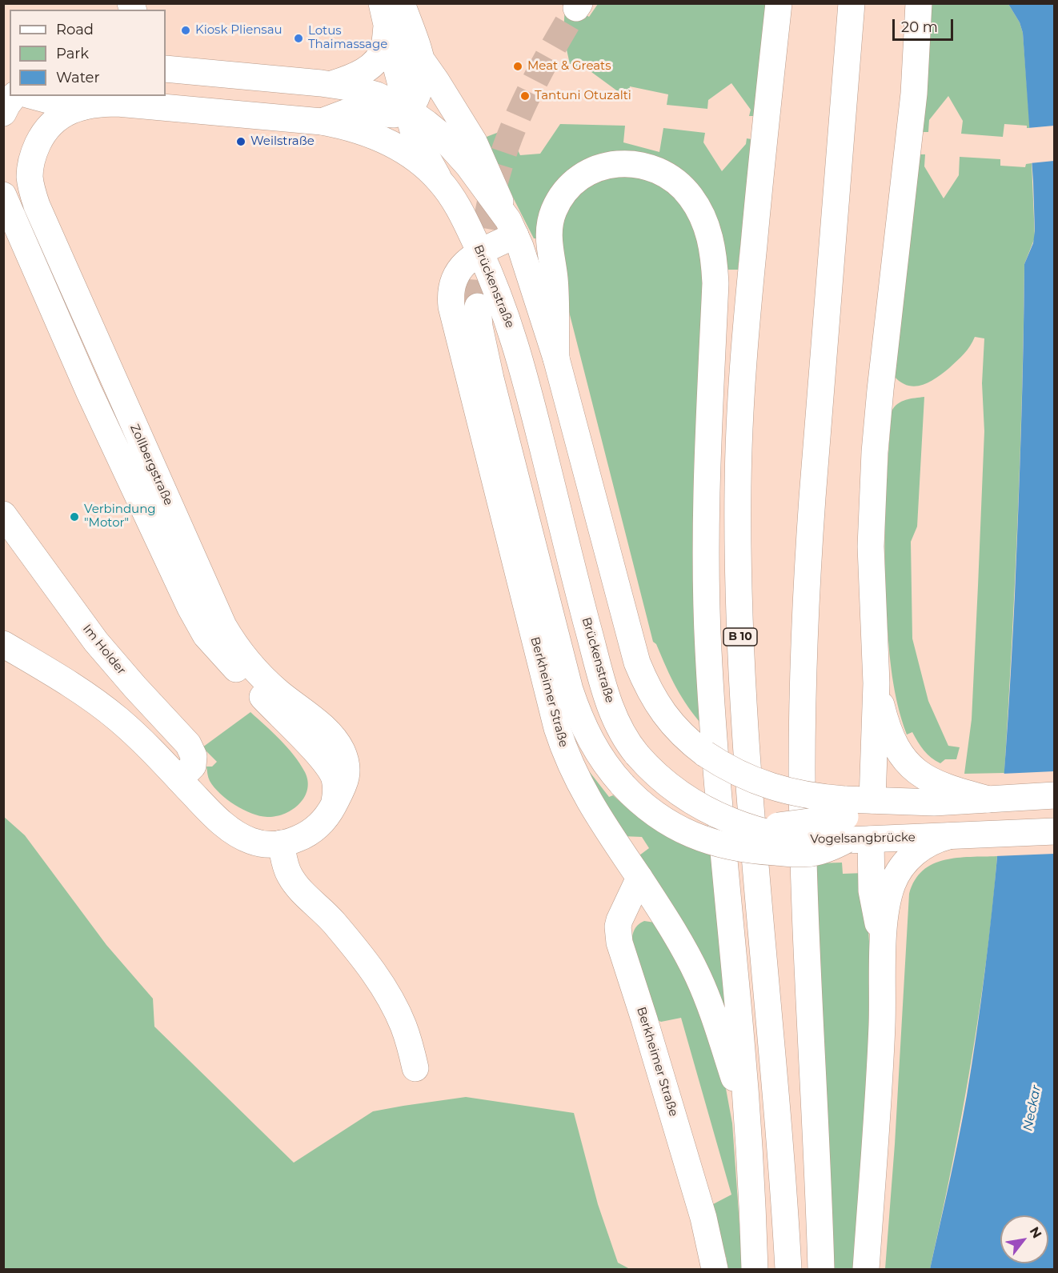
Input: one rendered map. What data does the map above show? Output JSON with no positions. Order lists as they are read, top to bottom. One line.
{"streets":{"main road":["Brückenstraße","Zollbergstraße","B 10","Im Holder","Berkheimer Straße","Vogelsangbrücke"]},"crossings":[["Brückenstraße","Zollbergstraße"],["Brückenstraße","Berkheimer Straße"],["Brückenstraße","Vogelsangbrücke"],["Zollbergstraße","Im Holder"]],"water":["Neckar"],"places":["Kiosk Pliensau","Lotus Thaimassage","Meat & Greats","Tantuni Otuzalti","Weilstraße","Verbindung \"Motor\""],"legend":["Road","Park","Water"],"scale_bar":"20 m","north":"top right"}
